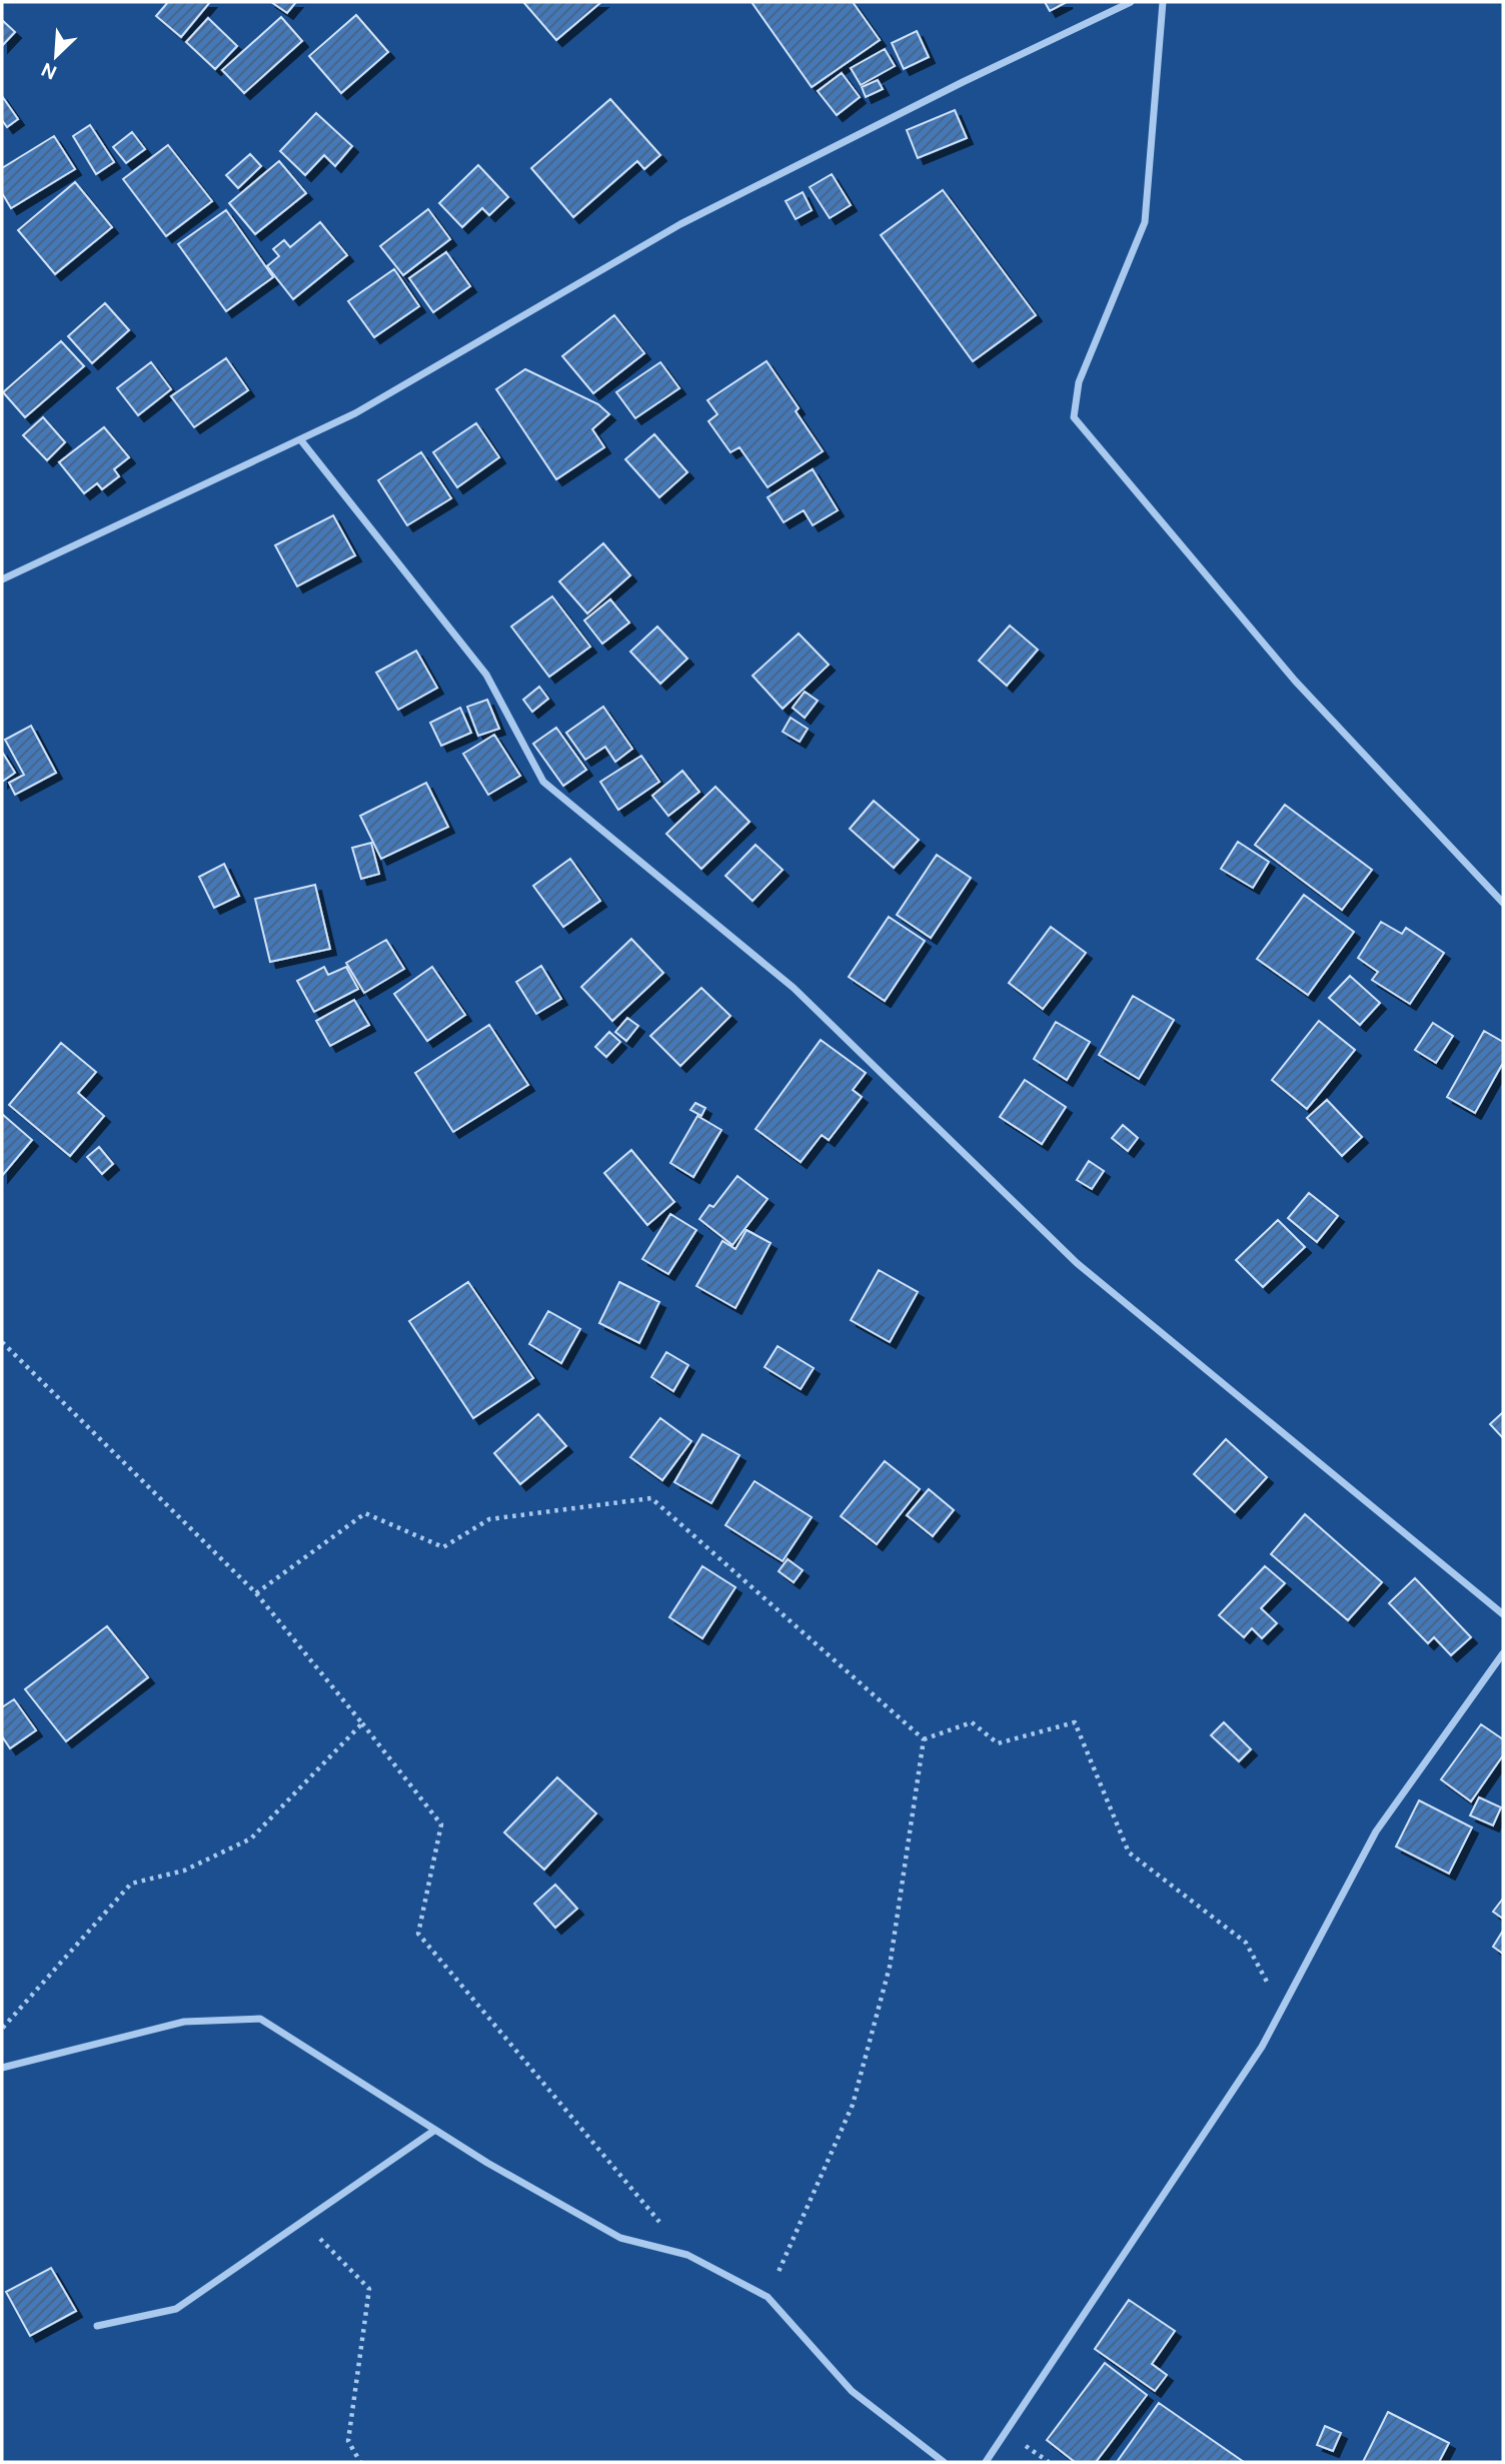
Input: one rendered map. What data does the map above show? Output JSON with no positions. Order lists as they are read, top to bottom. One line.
{"north":"bottom left"}
